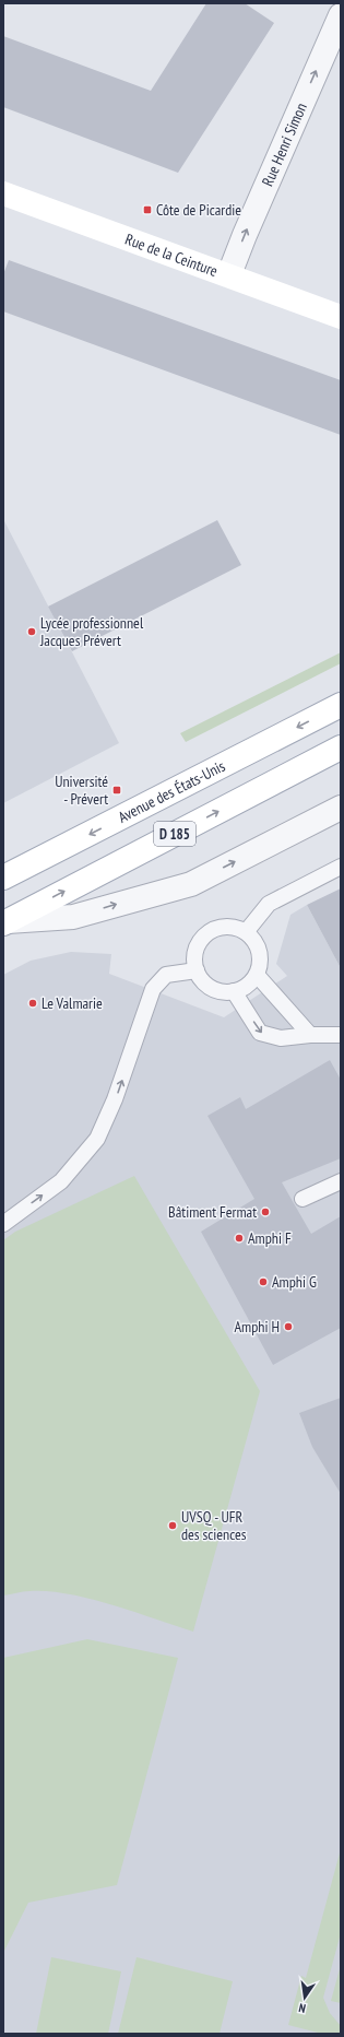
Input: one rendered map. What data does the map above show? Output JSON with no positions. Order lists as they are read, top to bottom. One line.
{"streets":{"main road":["Rue de la Ceinture","Avenue des États-Unis","D 185"],"street":["Rue Henri Simon"]},"crossings":[["Rue Henri Simon","Rue de la Ceinture"]],"one_way":["Rue Henri Simon"],"places":{"transit":["Côte de Picardie","Université - Prévert"],"other":["Lycée professionnel Jacques Prévert","Le Valmarie","Bâtiment Fermat","Amphi F","Amphi G","Amphi H","UVSQ - UFR des sciences"]},"north":"bottom"}
